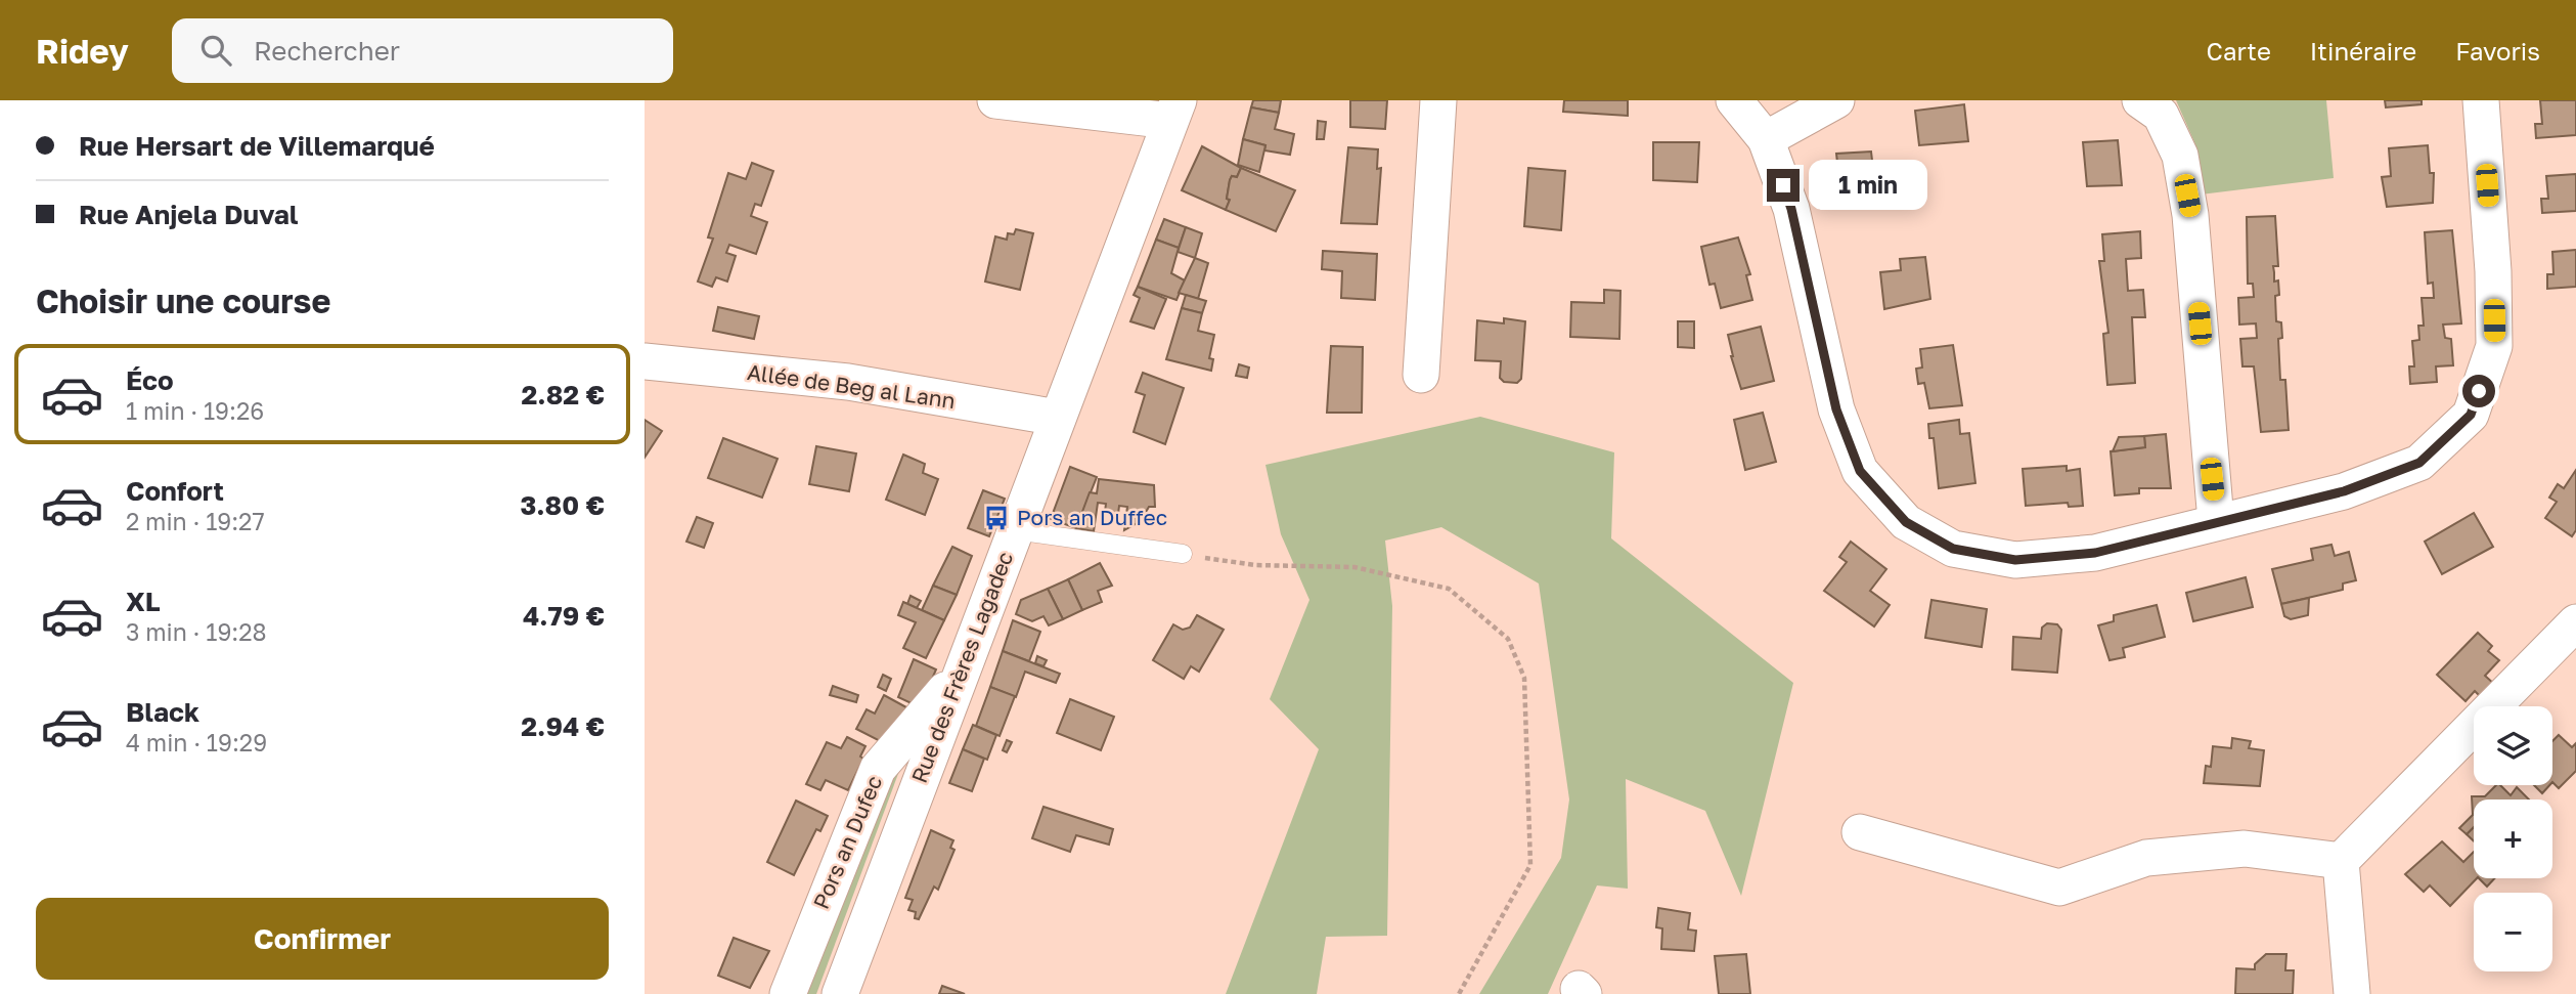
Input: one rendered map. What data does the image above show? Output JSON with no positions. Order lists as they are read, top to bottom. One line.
{"streets":{"street":["Allée de Beg al Lann","Rue des Frères Lagadec","Pors an Dufec"]},"crossings":[["Allée de Beg al Lann","Rue des Frères Lagadec"],["Rue des Frères Lagadec","Pors an Dufec"]],"places":{"bus stop":["Pors an Duffec"]},"page":{"header":"Ridey","search":"Rechercher","nav":["Carte","Itinéraire","Favoris"],"banner":["Rue Hersart de Villemarqué","Rue Anjela Duval"],"bubble":"1 min","heading":"Choisir une course","list":[{"name":"Éco","note":"1 min · 19:26","value":"2.82 €"},{"name":"Confort","note":"2 min · 19:27","value":"3.80 €"},{"name":"XL","note":"3 min · 19:28","value":"4.79 €"},{"name":"Black","note":"4 min · 19:29","value":"2.94 €"}],"map_buttons":["+","−"],"buttons":"Confirmer"}}
